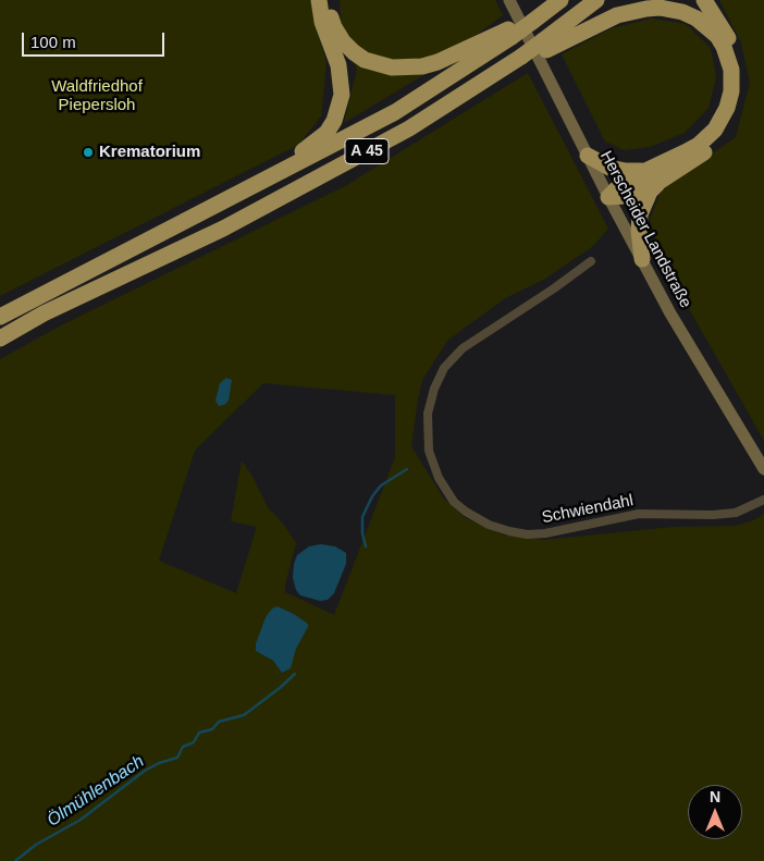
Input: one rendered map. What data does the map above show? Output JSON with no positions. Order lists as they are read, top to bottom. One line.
{"streets":{"highway":["A 45"],"main road":["Herscheider Landstraße"],"street":["Schwiendahl"]},"water":["Ölmühlenbach"],"parks":["Waldfriedhof Piepersloh"],"places":["Krematorium"],"scale_bar":"100 m","north":"top"}
